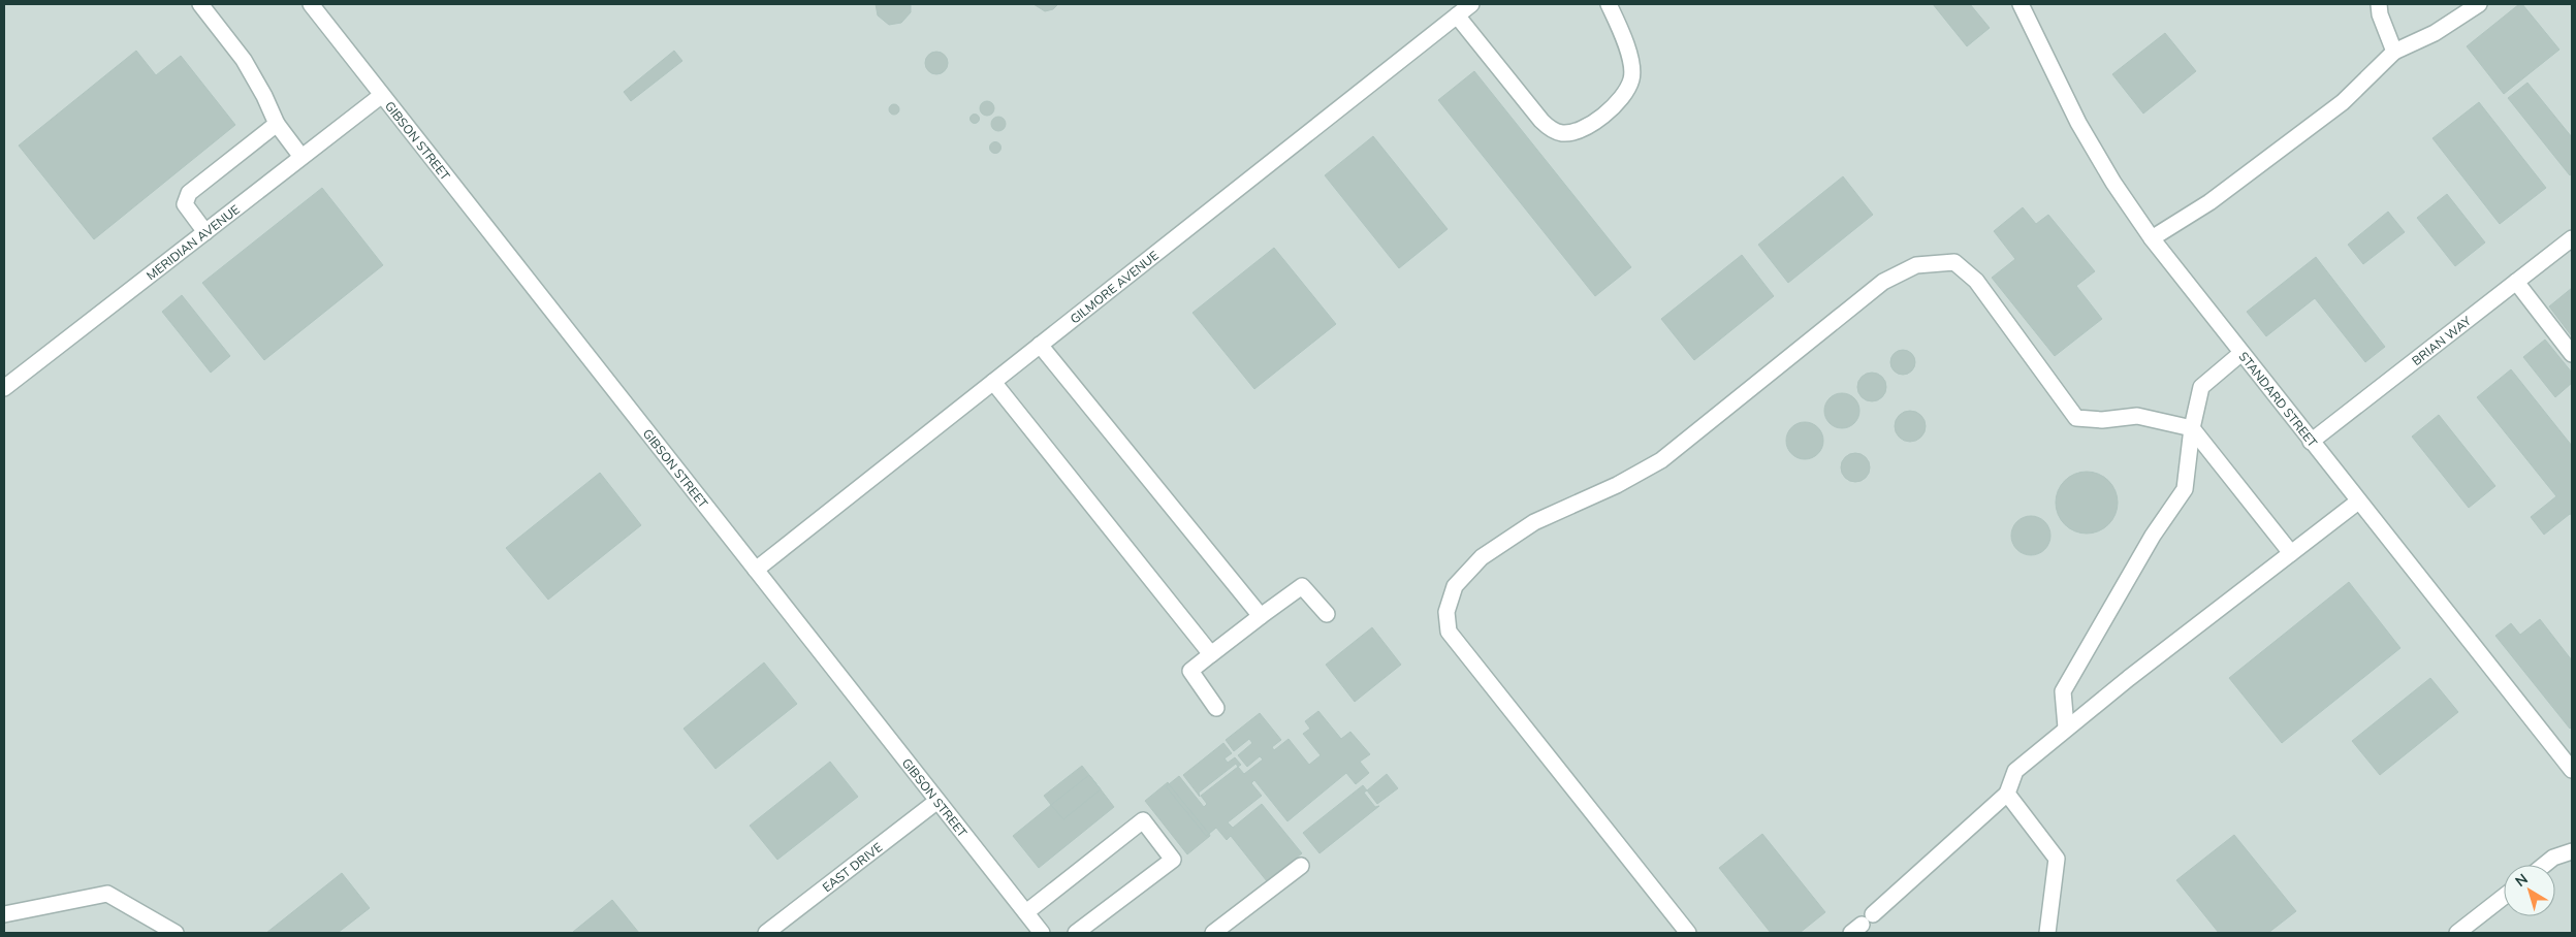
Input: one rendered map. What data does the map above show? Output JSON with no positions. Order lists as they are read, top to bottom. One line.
{"streets":{"street":["GIBSON STREET","MERIDIAN AVENUE","GILMORE AVENUE","BRIAN WAY","STANDARD STREET","EAST DRIVE"]},"crossings":[["GIBSON STREET","MERIDIAN AVENUE"],["GIBSON STREET","GILMORE AVENUE"],["GIBSON STREET","EAST DRIVE"],["BRIAN WAY","STANDARD STREET"]],"north":"top left"}
